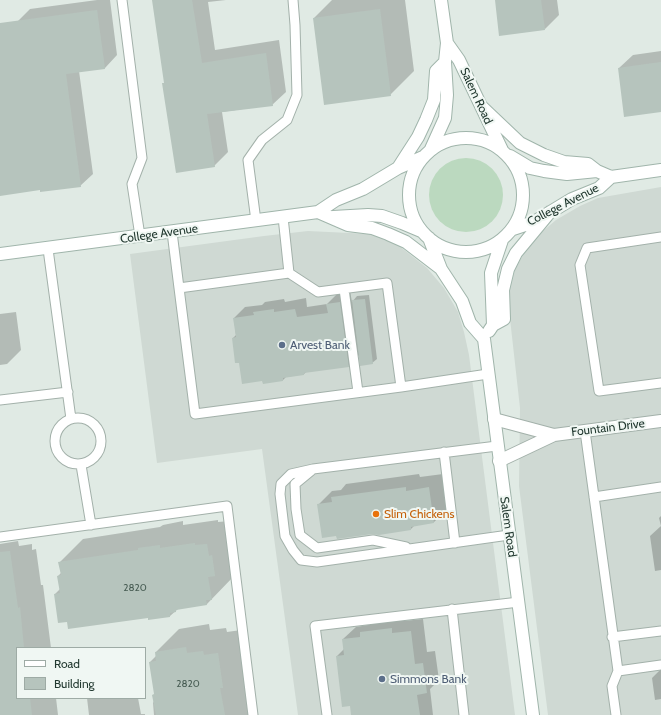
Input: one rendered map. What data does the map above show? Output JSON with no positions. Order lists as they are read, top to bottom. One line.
{"streets":{"main road":["Salem Road","College Avenue","Fountain Drive"]},"crossings":[["Salem Road","College Avenue"],["Salem Road","Fountain Drive"]],"places":["Arvest Bank","Slim Chickens","Simmons Bank"],"house_numbers":["2820","2820"],"legend":["Road","Building"]}
